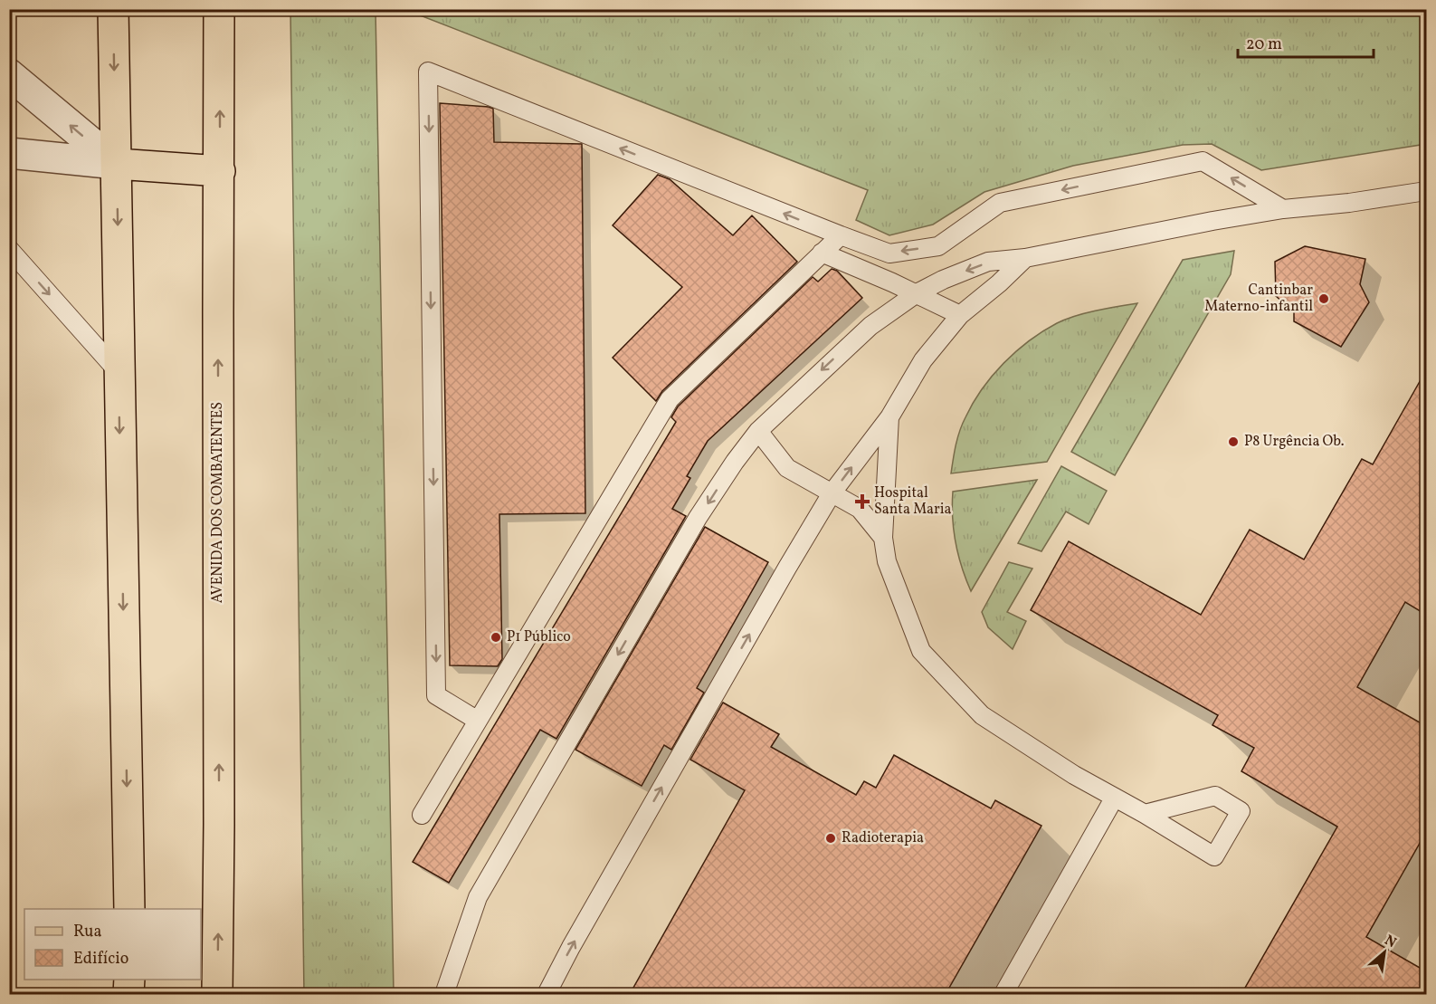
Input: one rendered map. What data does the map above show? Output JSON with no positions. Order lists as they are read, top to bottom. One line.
{"streets":{"main road":["AVENIDA DOS COMBATENTES"]},"places":{"other":["Cantinbar Materno-infantil","P8 Urgência Ob.","P1 Público","Radioterapia"],"health":["Hospital Santa Maria"]},"legend":["Rua","Edifício"],"scale_bar":"20 m","north":"top right"}
